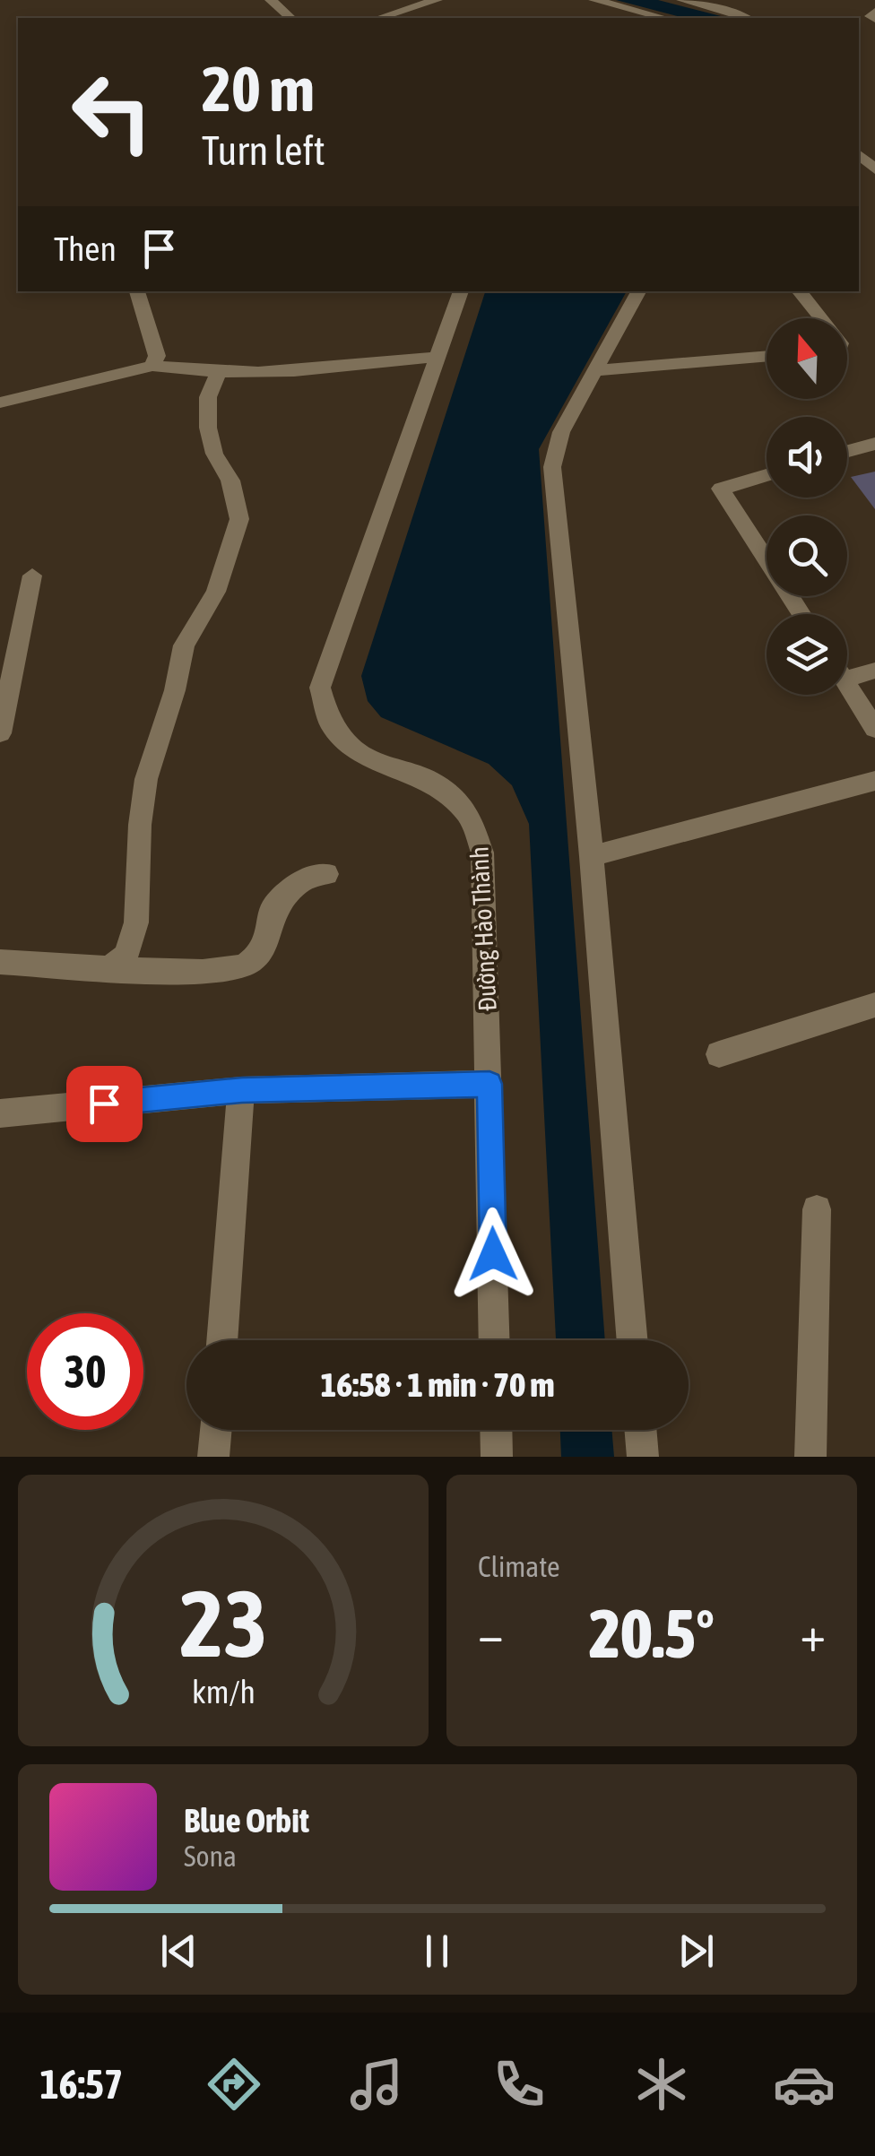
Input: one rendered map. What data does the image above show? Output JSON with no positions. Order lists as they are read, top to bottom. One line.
{"streets":{"street":["Đường Hào Thành"]},"north":"top","page":{"turn":["20 m","Turn left"],"then":"Then","limit":"30","trip":"16:58 · 1 min · 70 m","tile":"Climate","heat":["−","20.5°","+"],"song":["Blue Orbit","Sona"],"tabs":"16:57","gauge":["23","km/h"]}}
